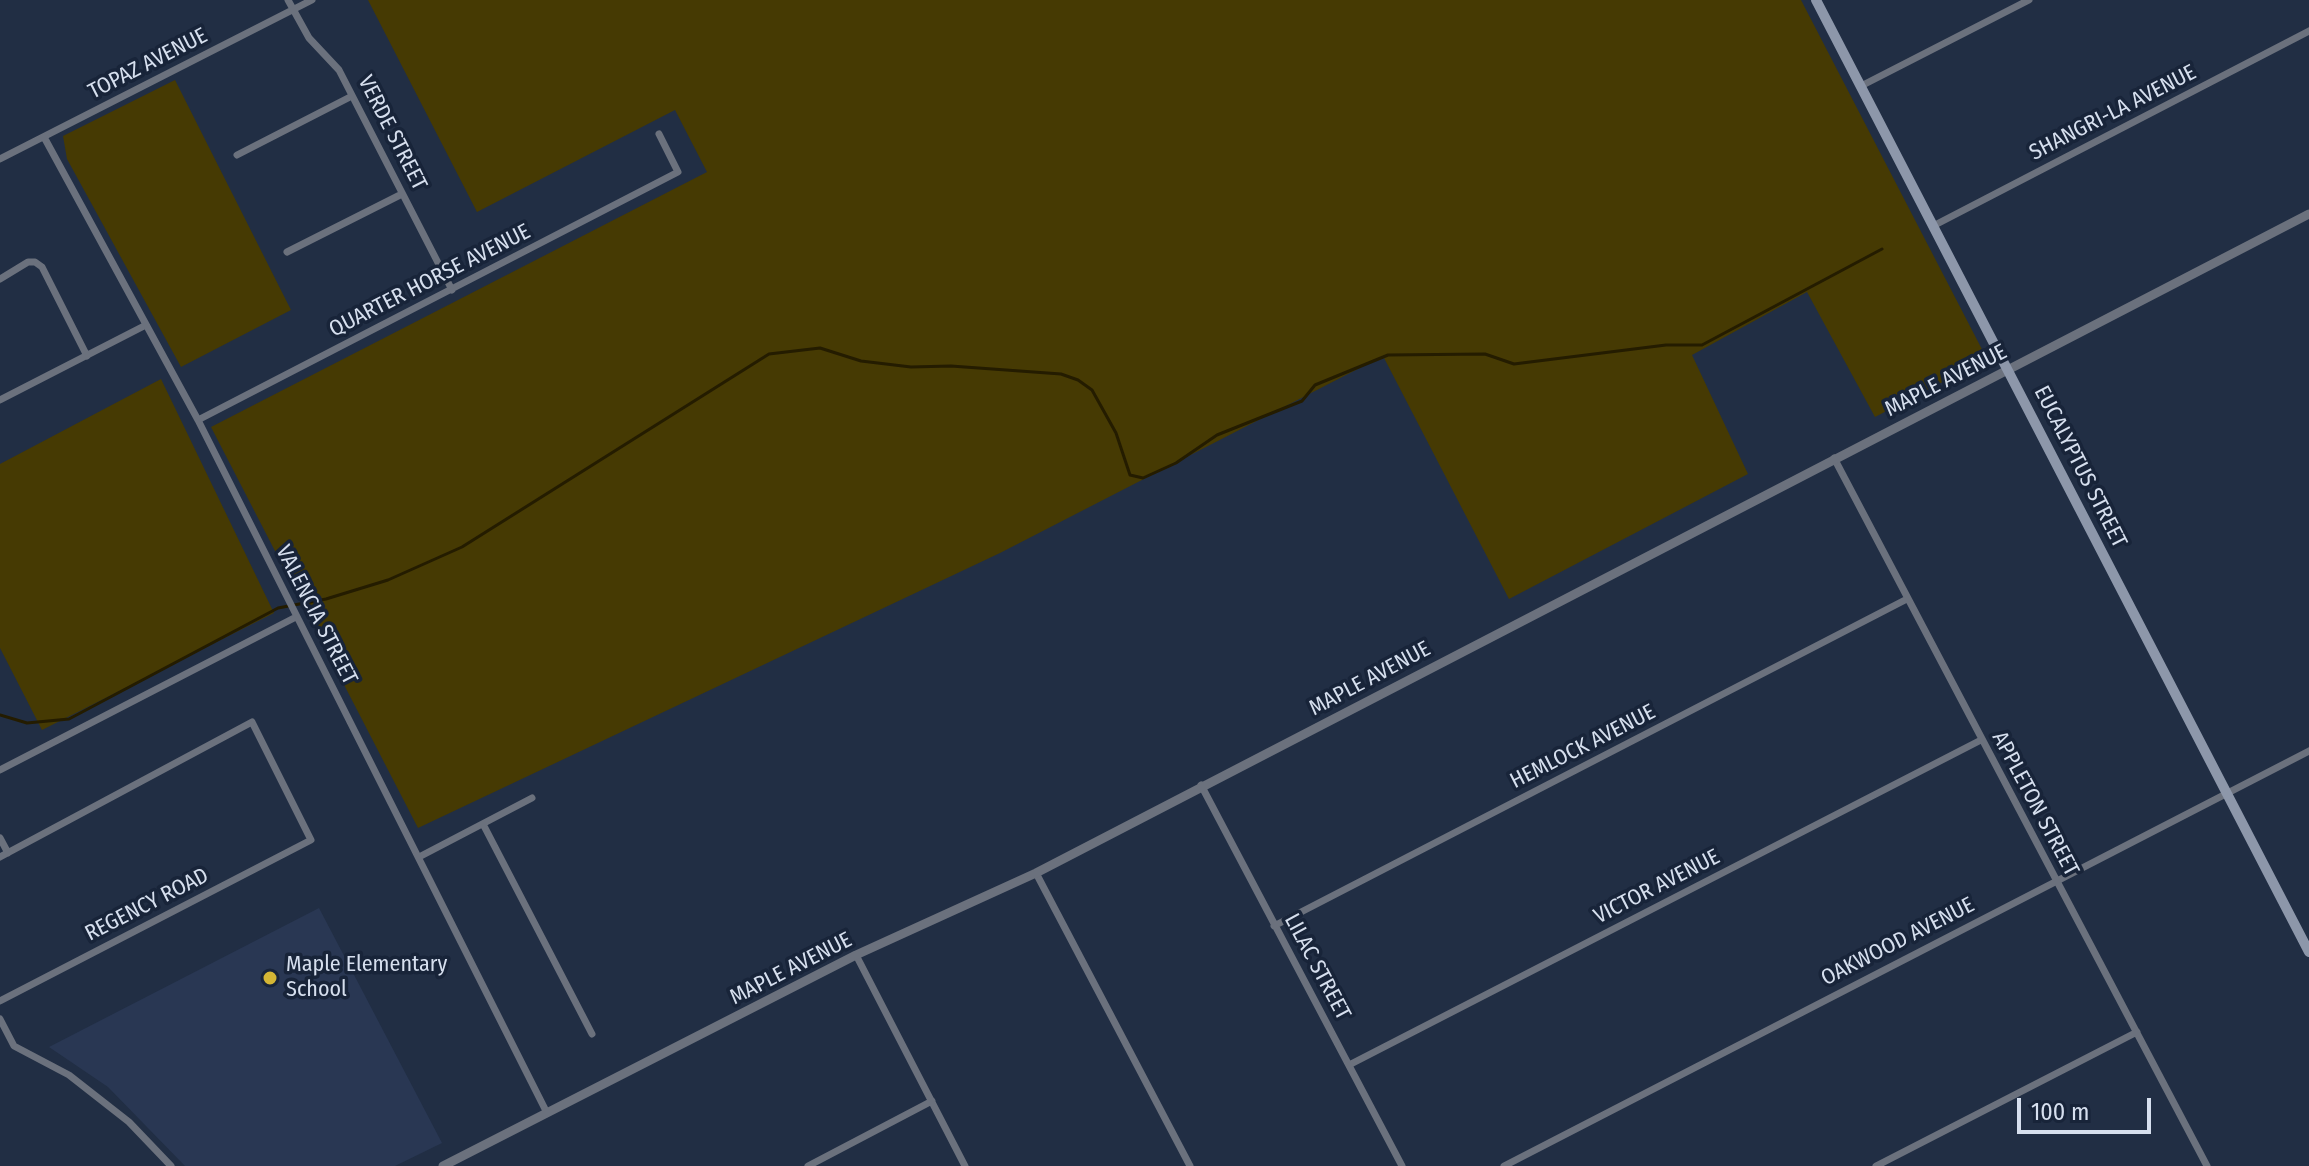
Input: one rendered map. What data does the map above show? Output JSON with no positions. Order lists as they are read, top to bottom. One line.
{"streets":{"main road":["EUCALYPTUS STREET"],"street":["TOPAZ AVENUE","SHANGRI-LA AVENUE","VERDE STREET","QUARTER HORSE AVENUE","MAPLE AVENUE","VALENCIA STREET","HEMLOCK AVENUE","APPLETON STREET","VICTOR AVENUE","REGENCY ROAD","OAKWOOD AVENUE","LILAC STREET"]},"crossings":[["TOPAZ AVENUE","VERDE STREET"],["TOPAZ AVENUE","VALENCIA STREET"],["SHANGRI-LA AVENUE","EUCALYPTUS STREET"],["VERDE STREET","QUARTER HORSE AVENUE"],["QUARTER HORSE AVENUE","VALENCIA STREET"],["MAPLE AVENUE","EUCALYPTUS STREET"],["MAPLE AVENUE","VALENCIA STREET"],["MAPLE AVENUE","APPLETON STREET"],["MAPLE AVENUE","LILAC STREET"],["EUCALYPTUS STREET","OAKWOOD AVENUE"],["HEMLOCK AVENUE","APPLETON STREET"],["HEMLOCK AVENUE","LILAC STREET"],["APPLETON STREET","VICTOR AVENUE"],["APPLETON STREET","OAKWOOD AVENUE"],["VICTOR AVENUE","LILAC STREET"]],"places":["Maple Elementary School"],"scale_bar":"100 m"}
